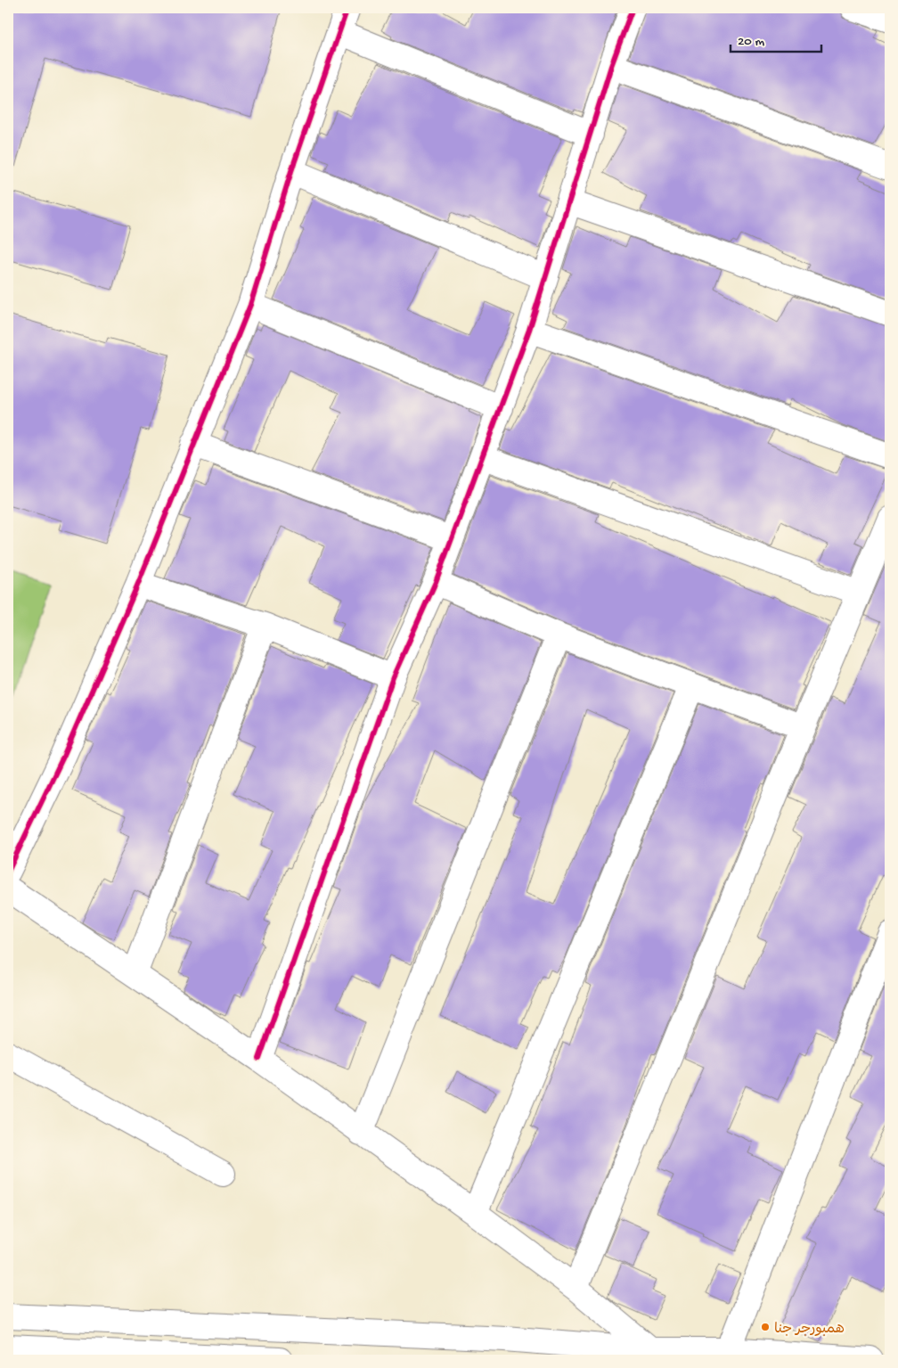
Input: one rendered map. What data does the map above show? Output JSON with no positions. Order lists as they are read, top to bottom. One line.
{"places":["همبورجر جنا"],"scale_bar":"20 m"}
